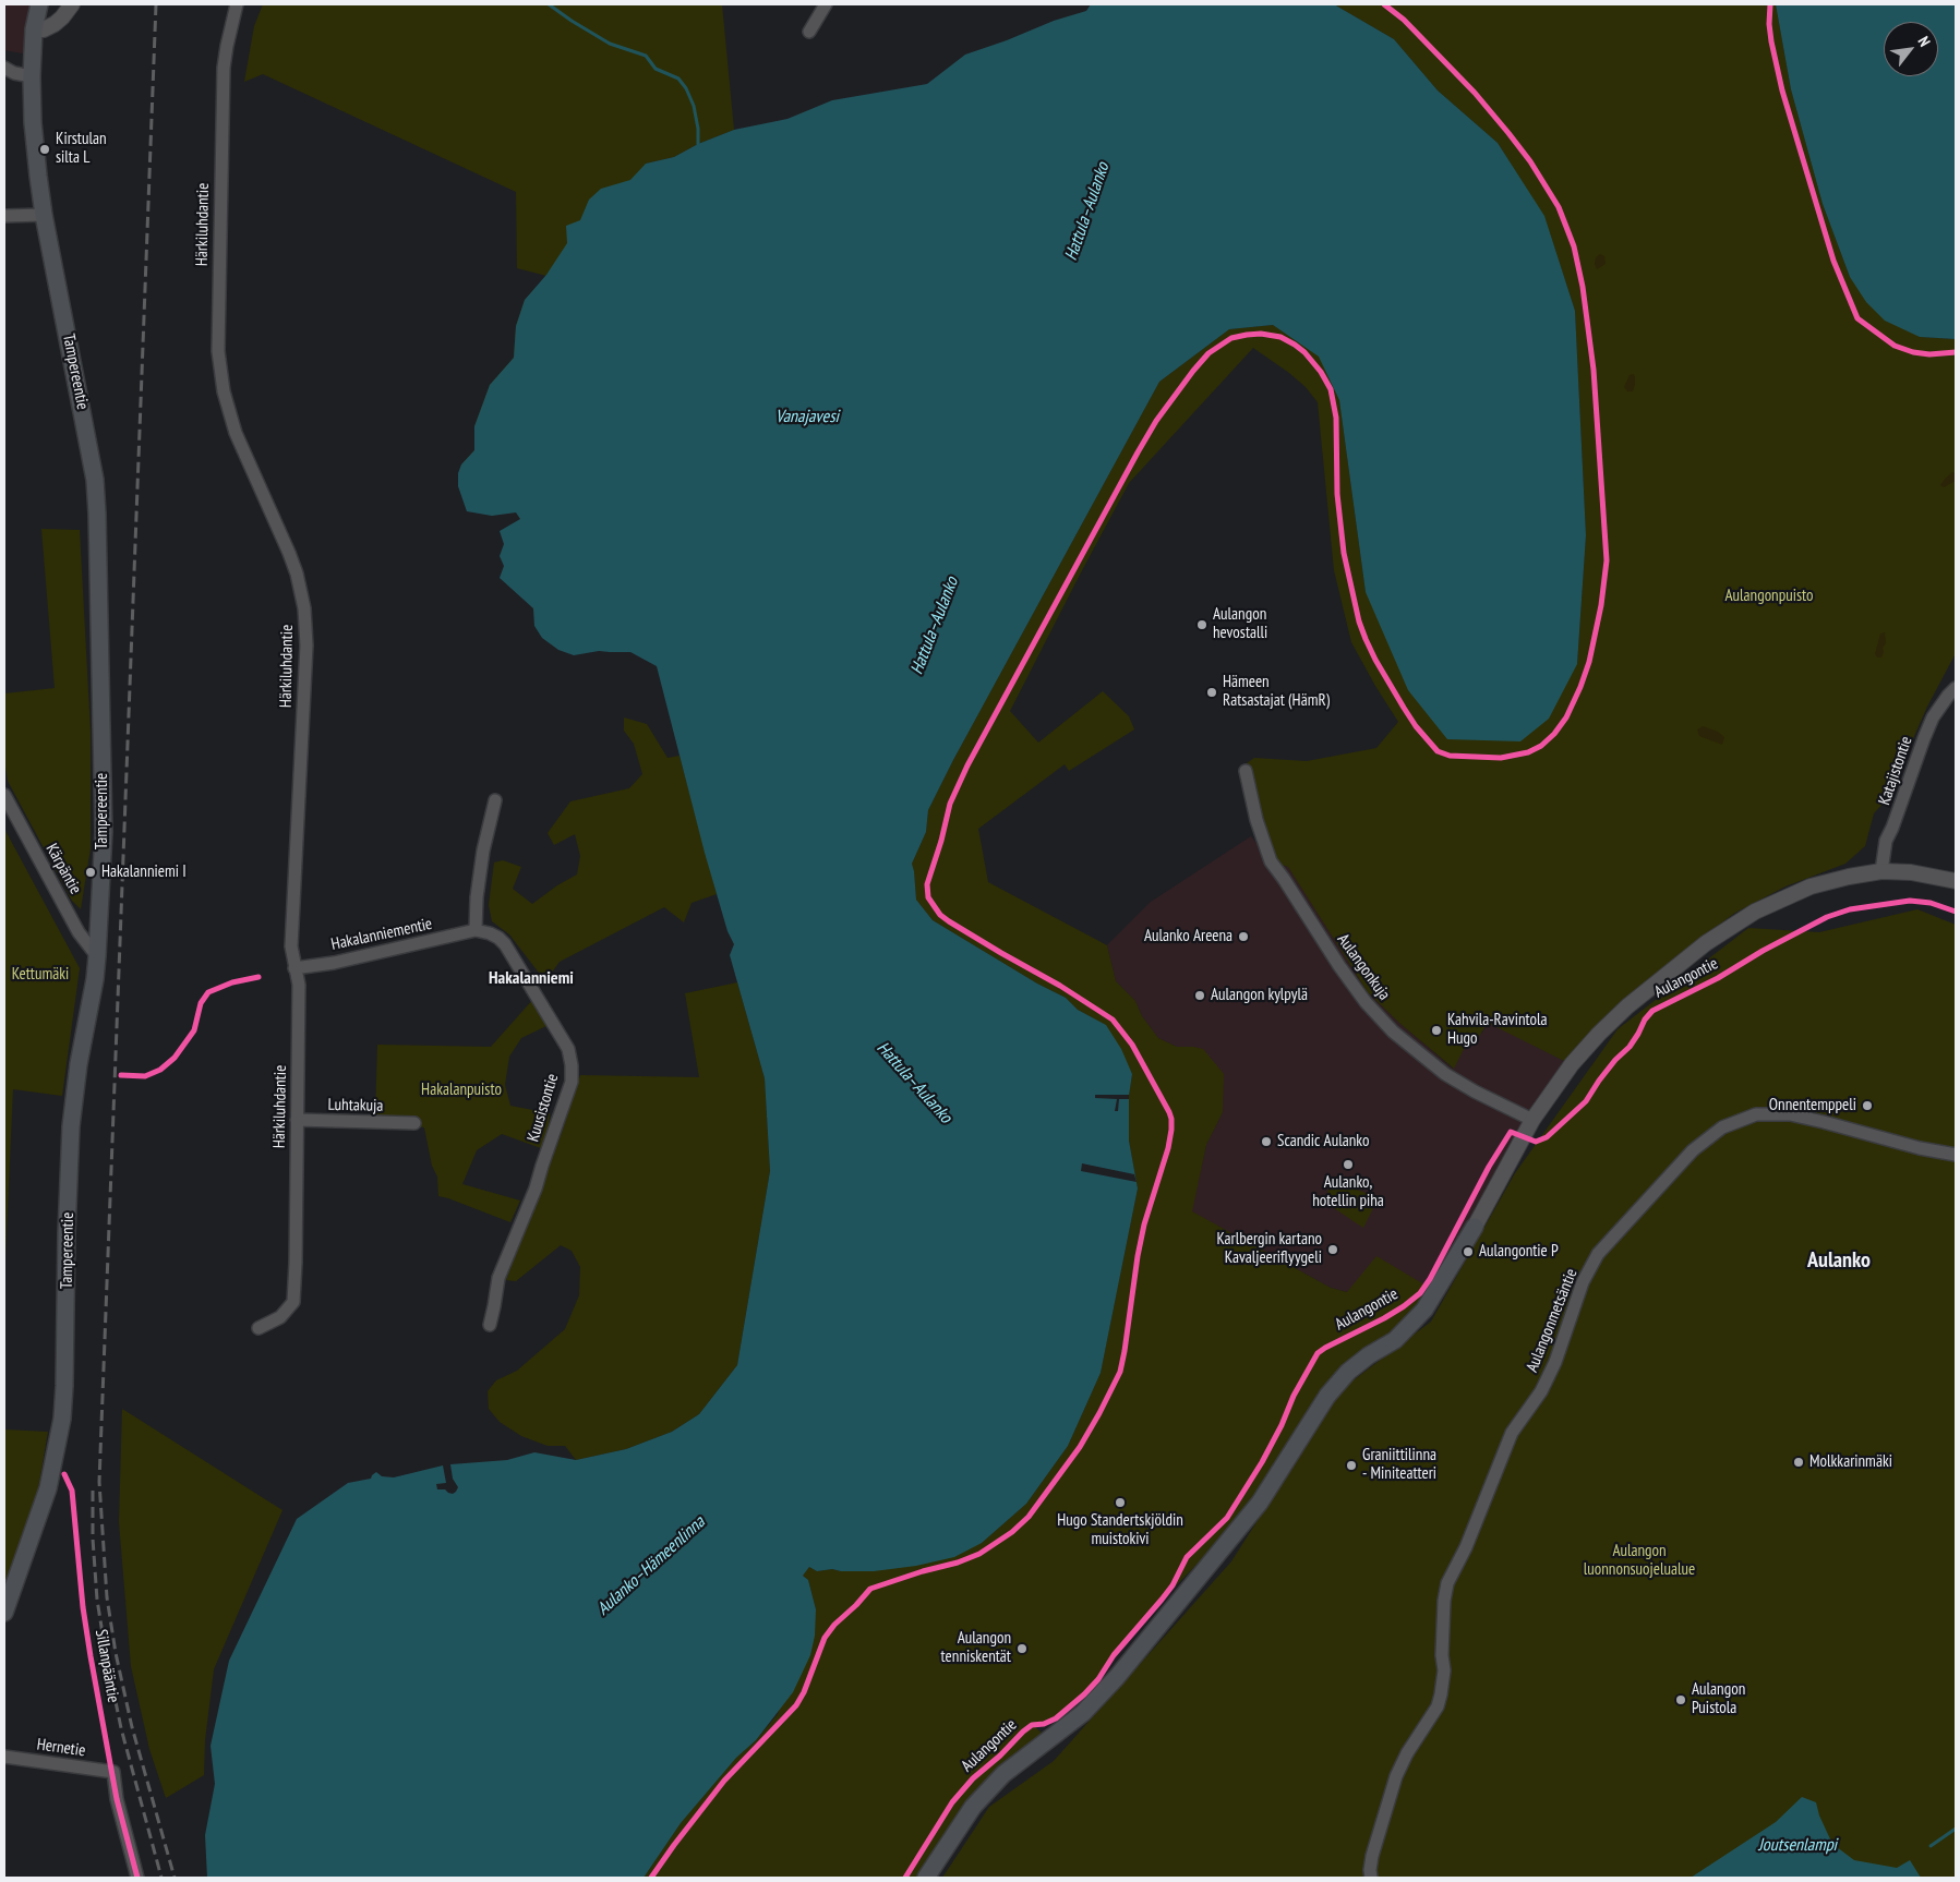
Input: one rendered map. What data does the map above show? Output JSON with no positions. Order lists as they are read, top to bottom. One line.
{"streets":{"main road":["Tampereentie","Aulangontie"],"street":["Härkiluhdantie","Katajistontie","Kärpäntie","Hakalanniementie","Aulangonkuja","Luhtakuja","Kuusistontie","Aulangonmetsäntie","Hernetie"],"cycle path":["Sillanpääntie"]},"crossings":[["Härkiluhdantie","Hakalanniementie"],["Härkiluhdantie","Luhtakuja"],["Tampereentie","Kärpäntie"],["Katajistontie","Aulangontie"],["Hakalanniementie","Kuusistontie"],["Aulangonkuja","Aulangontie"]],"districts":["Hakalanniemi","Aulanko"],"water":["Hattula–Aulanko","Vanajavesi","Aulanko–Hämeenlinna","Joutsenlampi"],"parks":["Aulangonpuisto","Kettumäki","Hakalanpuisto","Aulangon luonnonsuojelualue"],"places":["Kirstulan silta L","Aulangon hevostalli","Hämeen Ratsastajat (HämR)","Hakalanniemi I","Aulanko Areena","Aulangon kylpylä","Kahvila-Ravintola Hugo","Onnentemppeli","Scandic Aulanko","Aulanko, hotellin piha","Karlbergin kartano Kavaljeeriflyygeli","Aulangontie P","Molkkarinmäki","Graniittilinna - Miniteatteri","Hugo Standertskjöldin muistokivi","Aulangon tenniskentät","Aulangon Puistola"],"north":"top right"}
